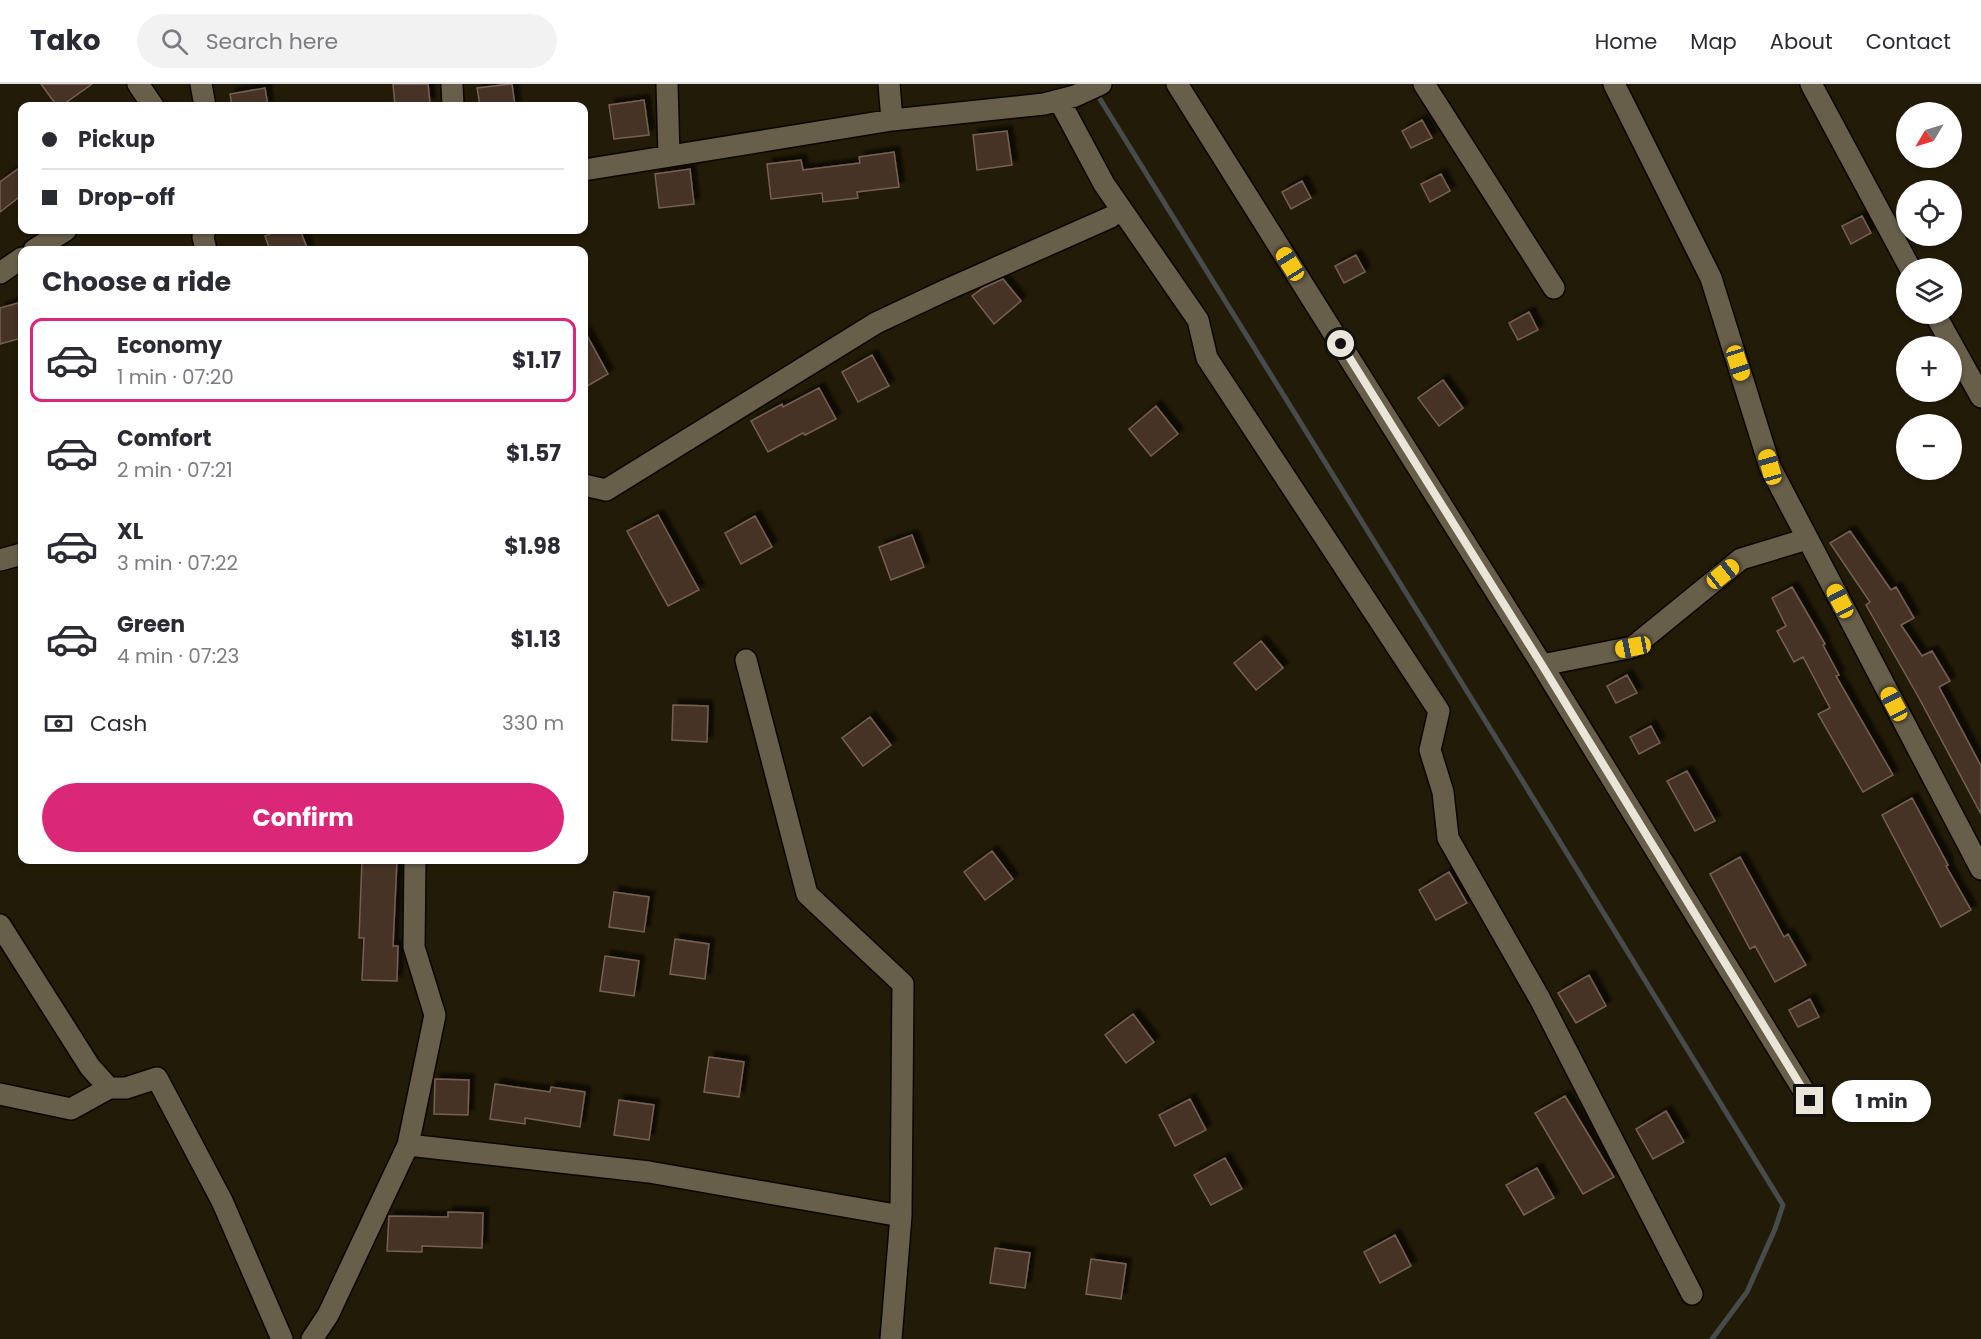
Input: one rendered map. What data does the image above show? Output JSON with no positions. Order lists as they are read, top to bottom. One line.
{"north":"bottom left","page":{"header":"Tako","search":"Search here","nav":["Home","Map","About","Contact"],"map_buttons":["+","−"],"banner":["Pickup","Drop-off"],"heading":"Choose a ride","list":[{"name":"Economy","note":"1 min · 07:20","value":"$1.17"},{"name":"Comfort","note":"2 min · 07:21","value":"$1.57"},{"name":"XL","note":"3 min · 07:22","value":"$1.98"},{"name":"Green","note":"4 min · 07:23","value":"$1.13"}],"pay":["Cash","330 m"],"buttons":"Confirm","bubble":"1 min"}}
